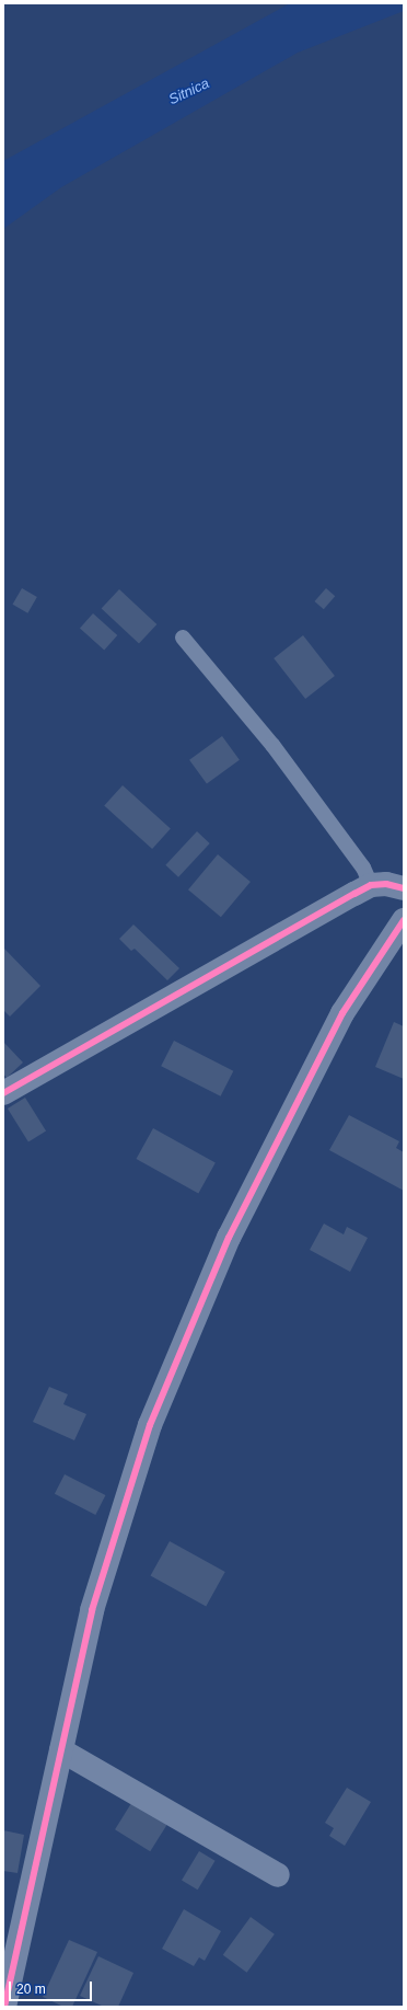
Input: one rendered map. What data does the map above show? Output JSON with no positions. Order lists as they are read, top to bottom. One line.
{"water":["Sitnica"],"scale_bar":"20 m"}
